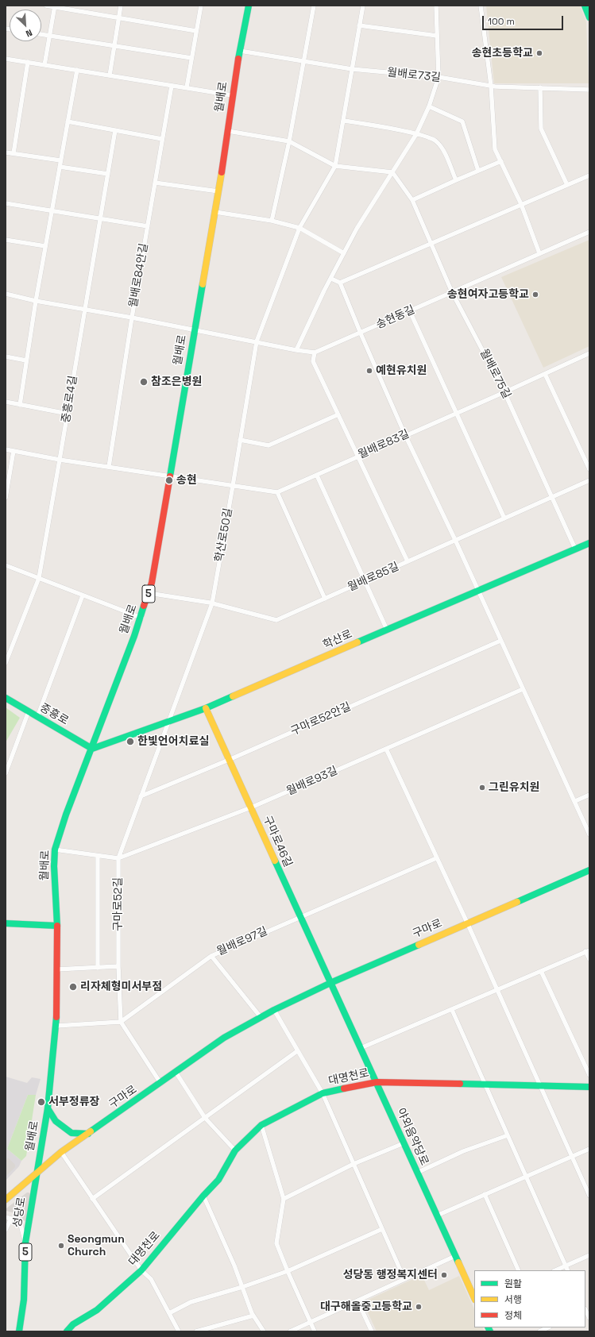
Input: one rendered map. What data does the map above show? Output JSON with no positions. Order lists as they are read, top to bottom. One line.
{"streets":{"main road":["월배로","5","학산로","중흥로","구마로46길","구마로","대명천로","야외음악당로","성당로"],"street":["월배로73길","월배로84안길","송현동길","월배로75길","중흥로4길","월배로83길","학산로50길","월배로85길","구마로52안길","월배로93길","구마로52길","월배로97길"]},"crossings":[["월배로73길","월배로"],["월배로73길","학산로50길"],["월배로","송현동길"],["월배로","월배로85길"],["월배로","학산로"],["월배로","중흥로"],["월배로","월배로93길"],["월배로","구마로"],["월배로","성당로"],["월배로84안길","송현동길"],["송현동길","월배로75길"],["송현동길","중흥로4길"],["송현동길","학산로50길"],["월배로75길","월배로83길"],["월배로75길","월배로85길"],["월배로75길","학산로"],["학산로50길","월배로85길"],["학산로50길","학산로"],["학산로50길","구마로52길"],["학산로","중흥로"],["학산로","구마로46길"],["학산로","구마로52길"],["구마로52안길","구마로46길"],["구마로52안길","구마로52길"],["월배로93길","구마로46길"],["월배로93길","구마로52길"],["구마로46길","구마로"],["구마로46길","월배로97길"],["구마로46길","야외음악당로"],["구마로52길","월배로97길"],["구마로","야외음악당로"],["구마로","성당로"],["대명천로","야외음악당로"]],"places":["송현초등학교","송현여자고등학교","예현유치원","참조은병원","송현","한빛언어치료실","그린유치원","리자체형미서부점","서부정류장","Seongmun Church","성당동 행정복지센터","대구해올중고등학교"],"legend":["원활","서행","정체"],"scale_bar":"100 m","north":"bottom right"}
